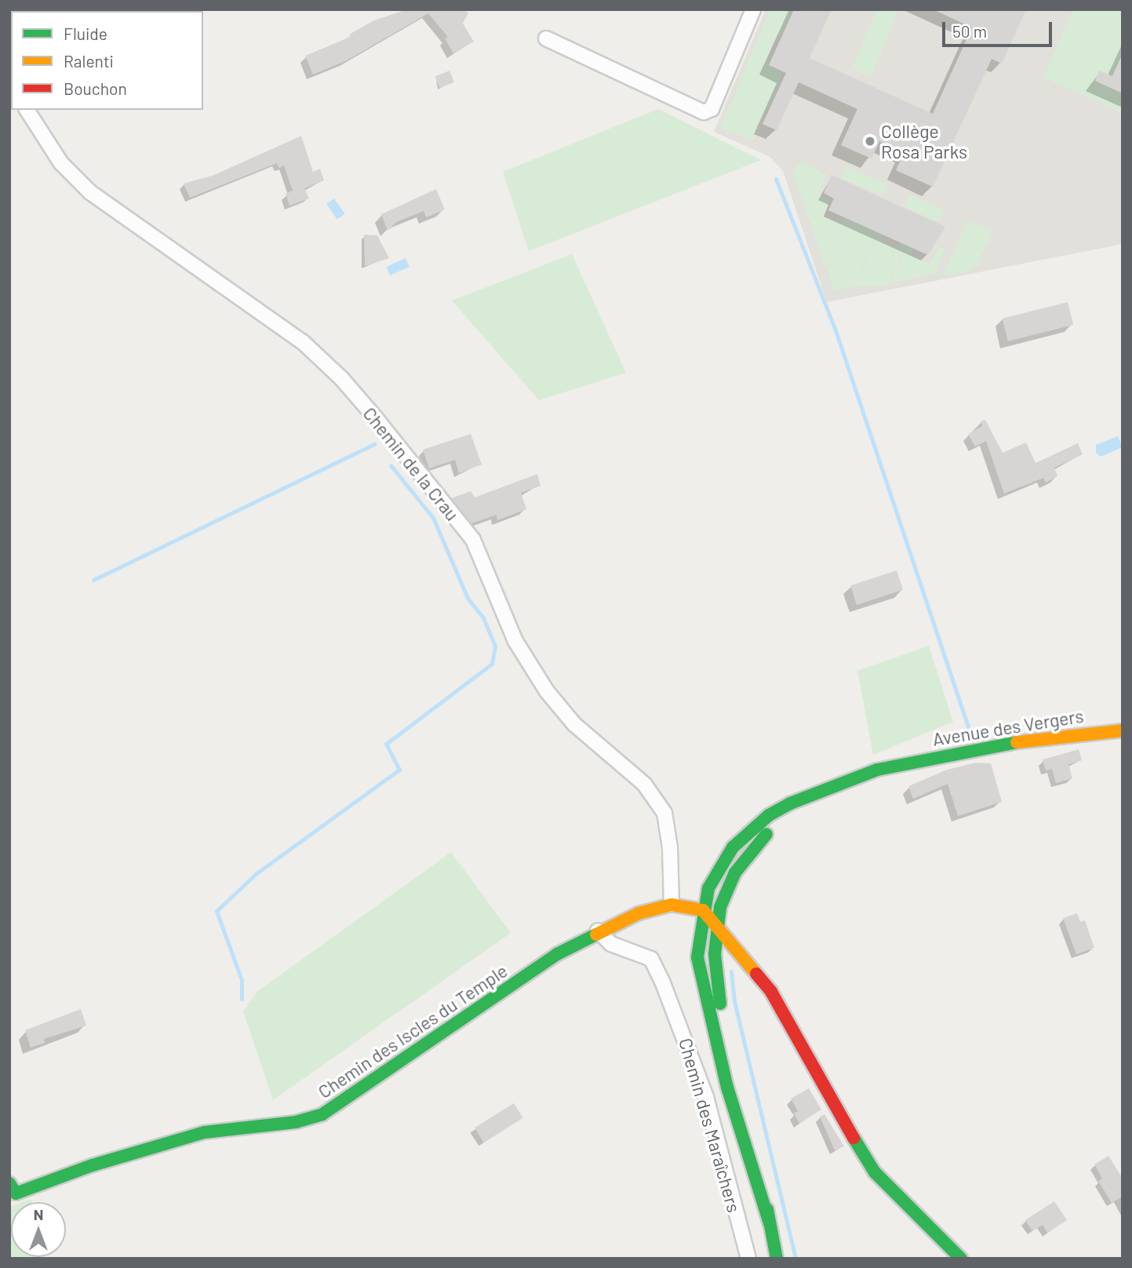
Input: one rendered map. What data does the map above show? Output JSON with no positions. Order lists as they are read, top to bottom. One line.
{"streets":{"main road":["Avenue des Vergers","Chemin des Iscles du Temple"],"street":["Chemin de la Crau","Chemin des Maraîchers"]},"crossings":[["Chemin de la Crau","Chemin des Iscles du Temple"],["Chemin des Iscles du Temple","Chemin des Maraîchers"]],"places":["Collège Rosa Parks"],"legend":["Fluide","Ralenti","Bouchon"],"scale_bar":"50 m","north":"top"}
